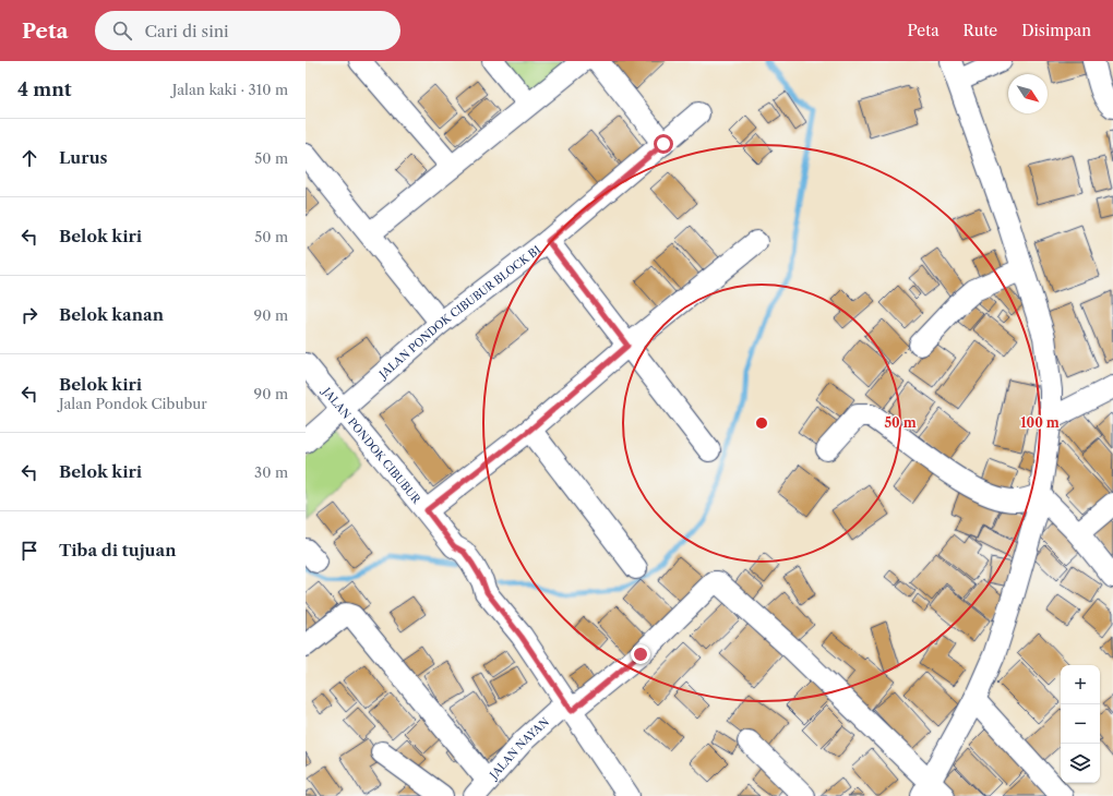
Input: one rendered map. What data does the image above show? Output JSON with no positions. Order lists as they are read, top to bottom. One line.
{"streets":{"street":["JALAN PONDOK CIBUBUR BLOCK B1","JALAN PONDOK CIBUBUR","JALAN NAYAN"]},"crossings":[["JALAN PONDOK CIBUBUR BLOCK B1","JALAN PONDOK CIBUBUR"],["JALAN PONDOK CIBUBUR","JALAN NAYAN"]],"north":"bottom right","page":{"header":"Peta","search":"Cari di sini","nav":["Peta","Rute","Disimpan"],"heading":["4 mnt","Jalan kaki · 310 m"],"list":[["Lurus","50 m"],["Belok kiri","50 m"],["Belok kanan","90 m"],["Belok kiri","Jalan Pondok Cibubur","90 m"],["Belok kiri","30 m"],"Tiba di tujuan"],"map_buttons":["+","−"]},"rings":["50 m","100 m"]}
